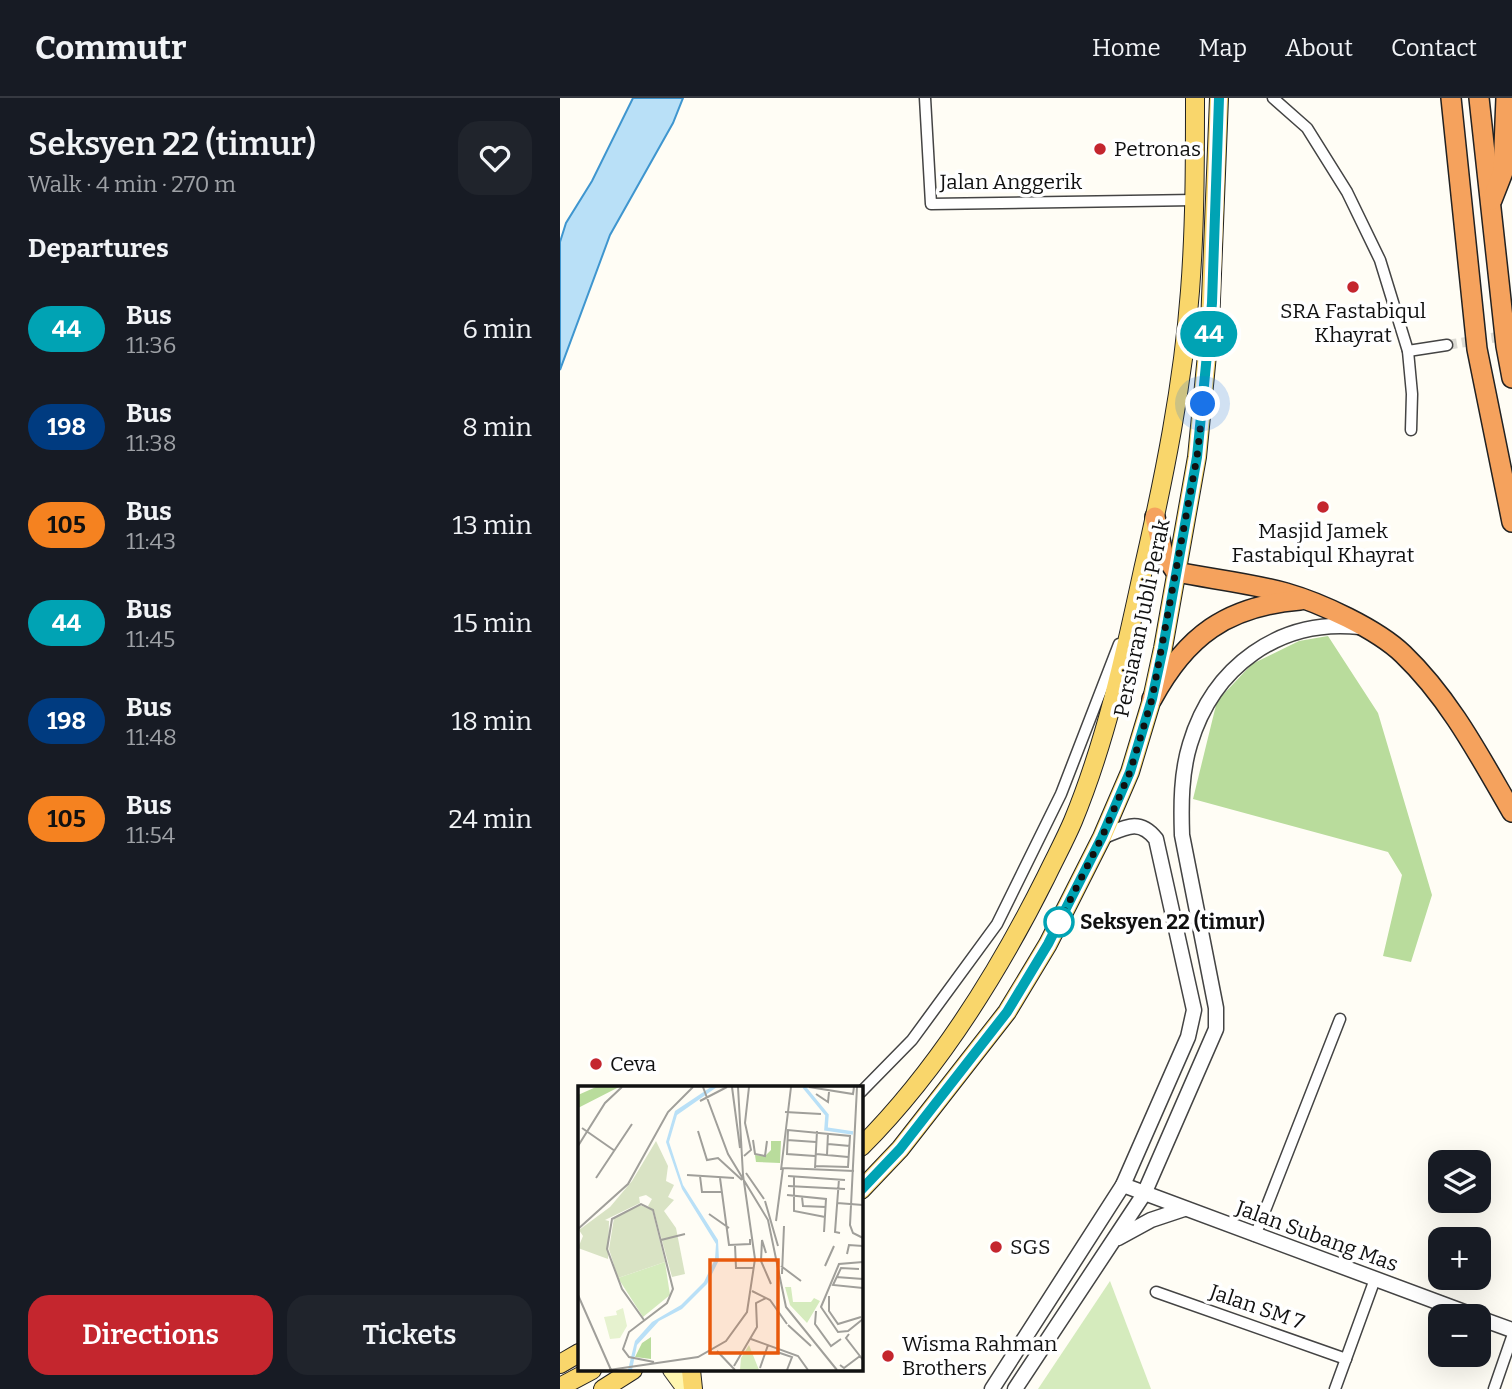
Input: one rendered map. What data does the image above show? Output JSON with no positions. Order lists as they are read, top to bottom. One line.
{"streets":{"main road":["Persiaran Jubli Perak"],"street":["Jalan Anggerik","Jalan Subang Mas","Jalan SM 7"]},"crossings":[["Jalan Anggerik","Persiaran Jubli Perak"]],"places":["Petronas","SRA Fastabiqul Khayrat","Masjid Jamek Fastabiqul Khayrat","Seksyen 22 (timur)","Ceva","SGS","Wisma Rahman Brothers"],"lines":["bus line 44"],"page":{"header":"Commutr","nav":["Home","Map","About","Contact"],"heading":[["Seksyen 22 (timur)","Walk · 4 min · 270 m"],"Departures"],"on_map":"44","list":[{"mark":"44","name":"Bus","note":"11:36","value":"6 min"},{"mark":"198","name":"Bus","note":"11:38","value":"8 min"},{"mark":"105","name":"Bus","note":"11:43","value":"13 min"},{"mark":"44","name":"Bus","note":"11:45","value":"15 min"},{"mark":"198","name":"Bus","note":"11:48","value":"18 min"},{"mark":"105","name":"Bus","note":"11:54","value":"24 min"}],"map_buttons":["+","−"],"buttons":["Directions","Tickets"]}}
